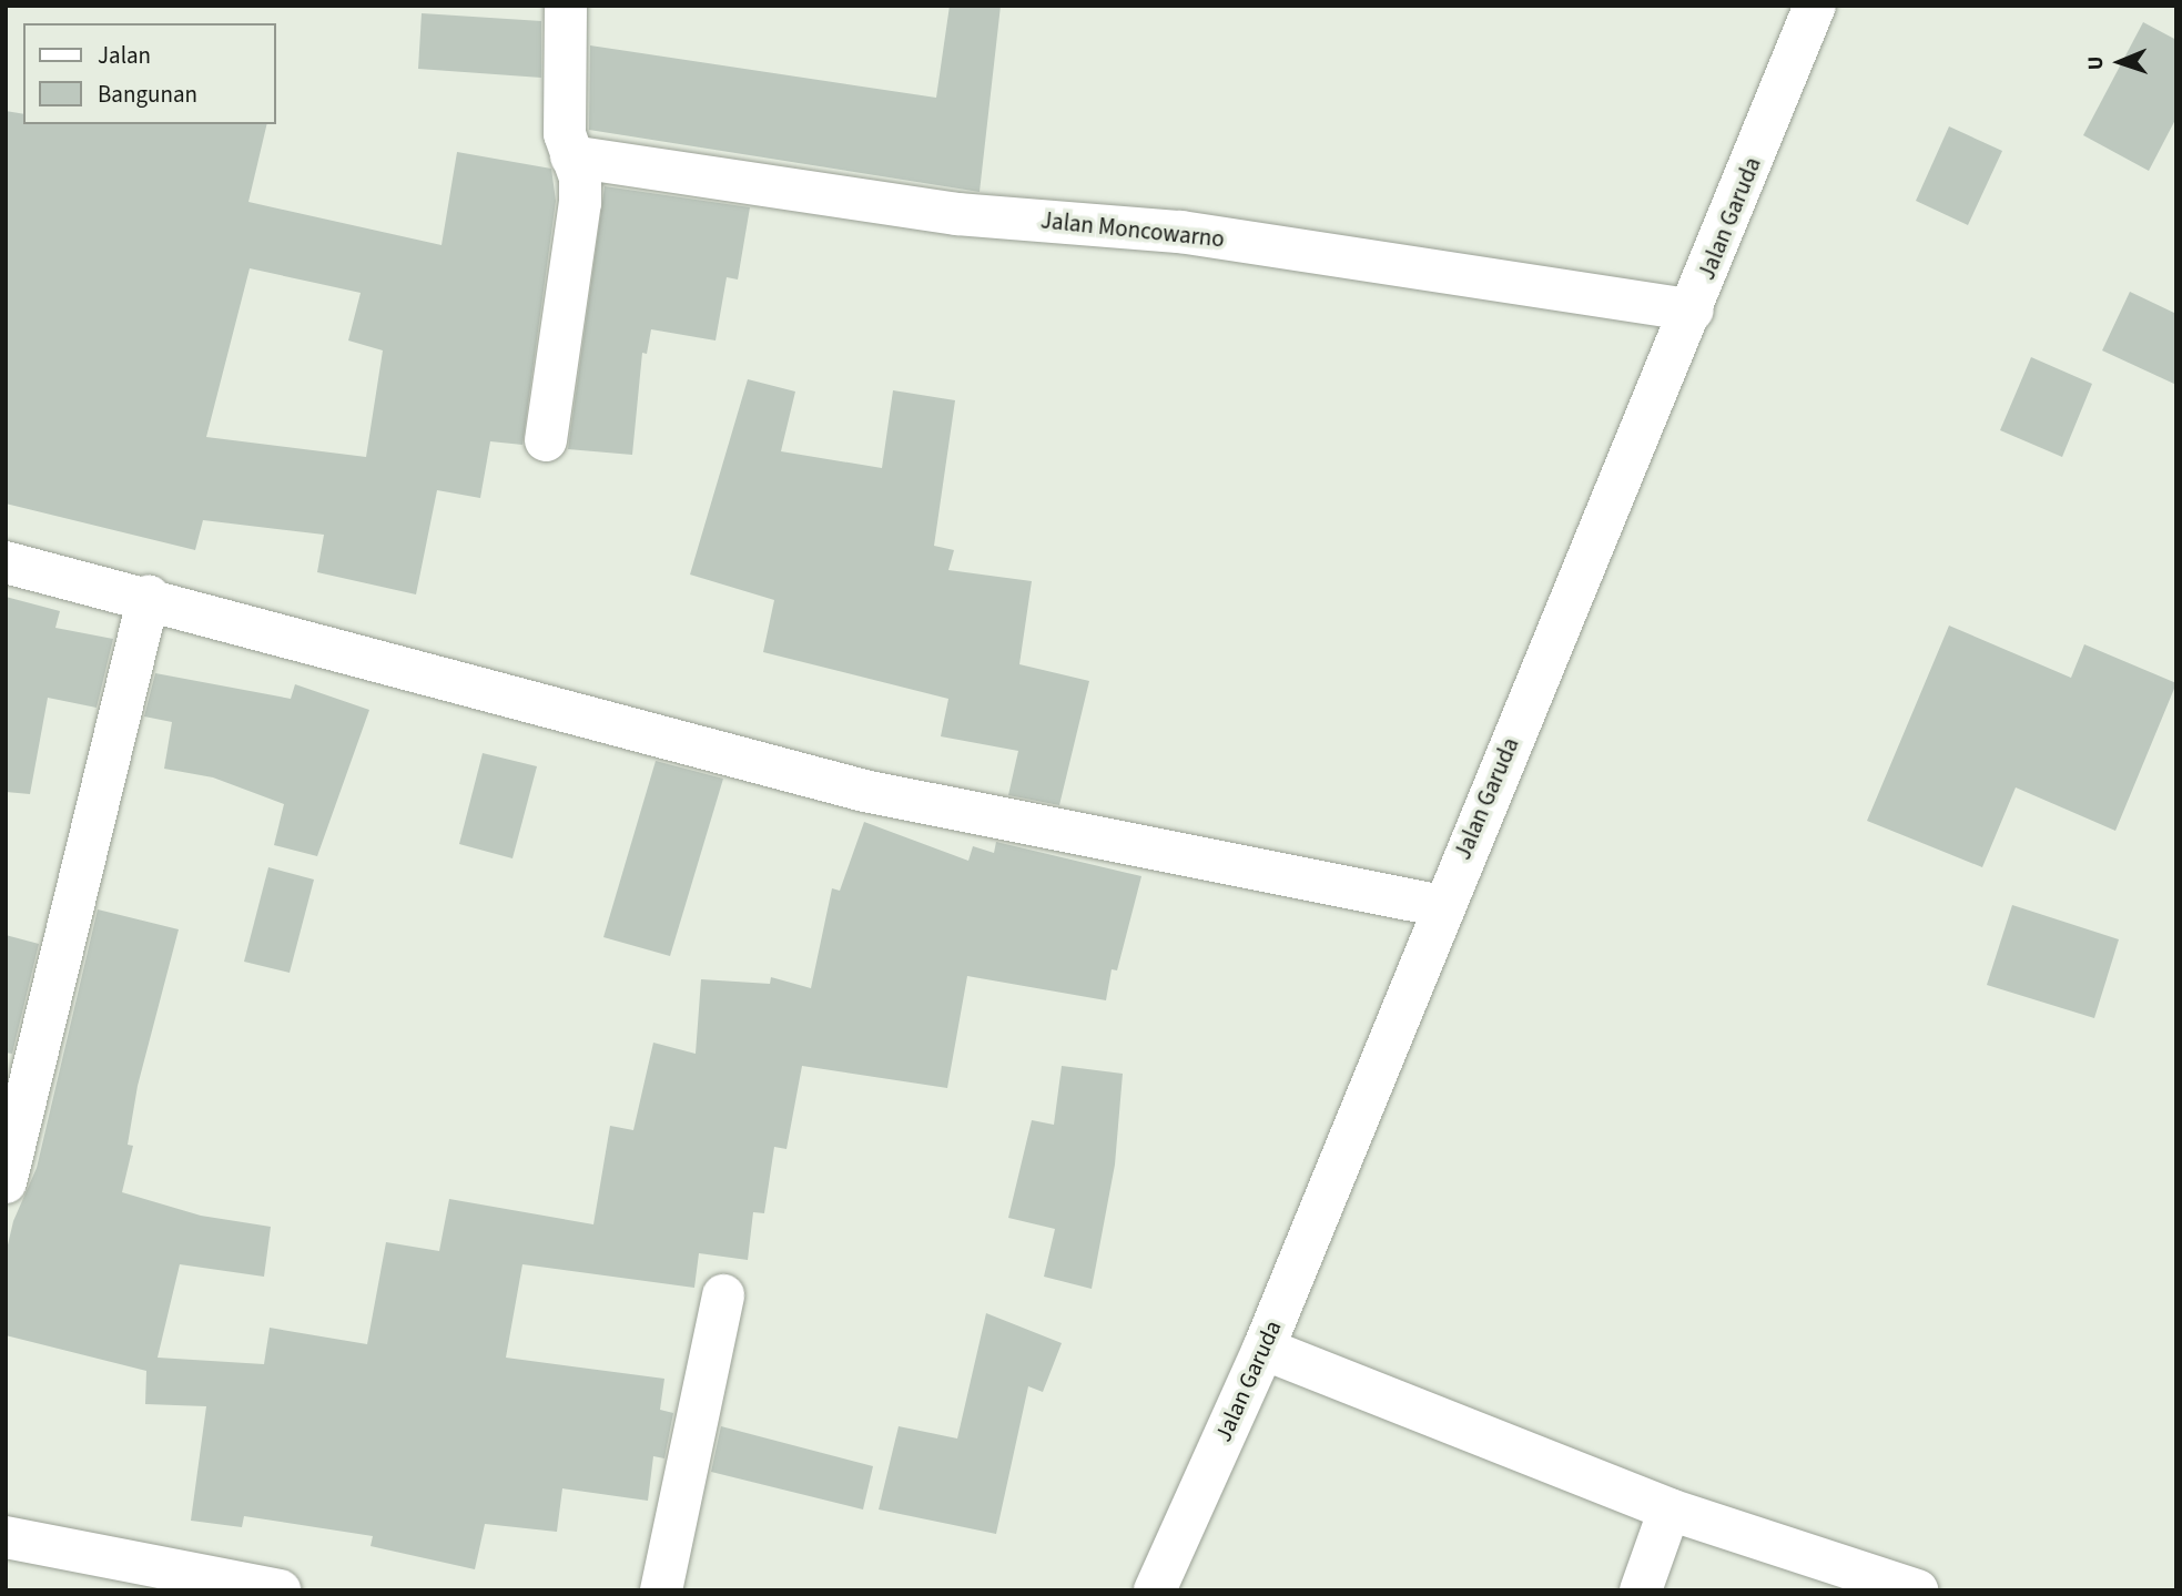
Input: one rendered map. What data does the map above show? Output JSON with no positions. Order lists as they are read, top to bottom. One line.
{"streets":{"street":["Jalan Garuda","Jalan Moncowarno"]},"crossings":[["Jalan Garuda","Jalan Moncowarno"]],"legend":["Jalan","Bangunan"],"north":"left"}
